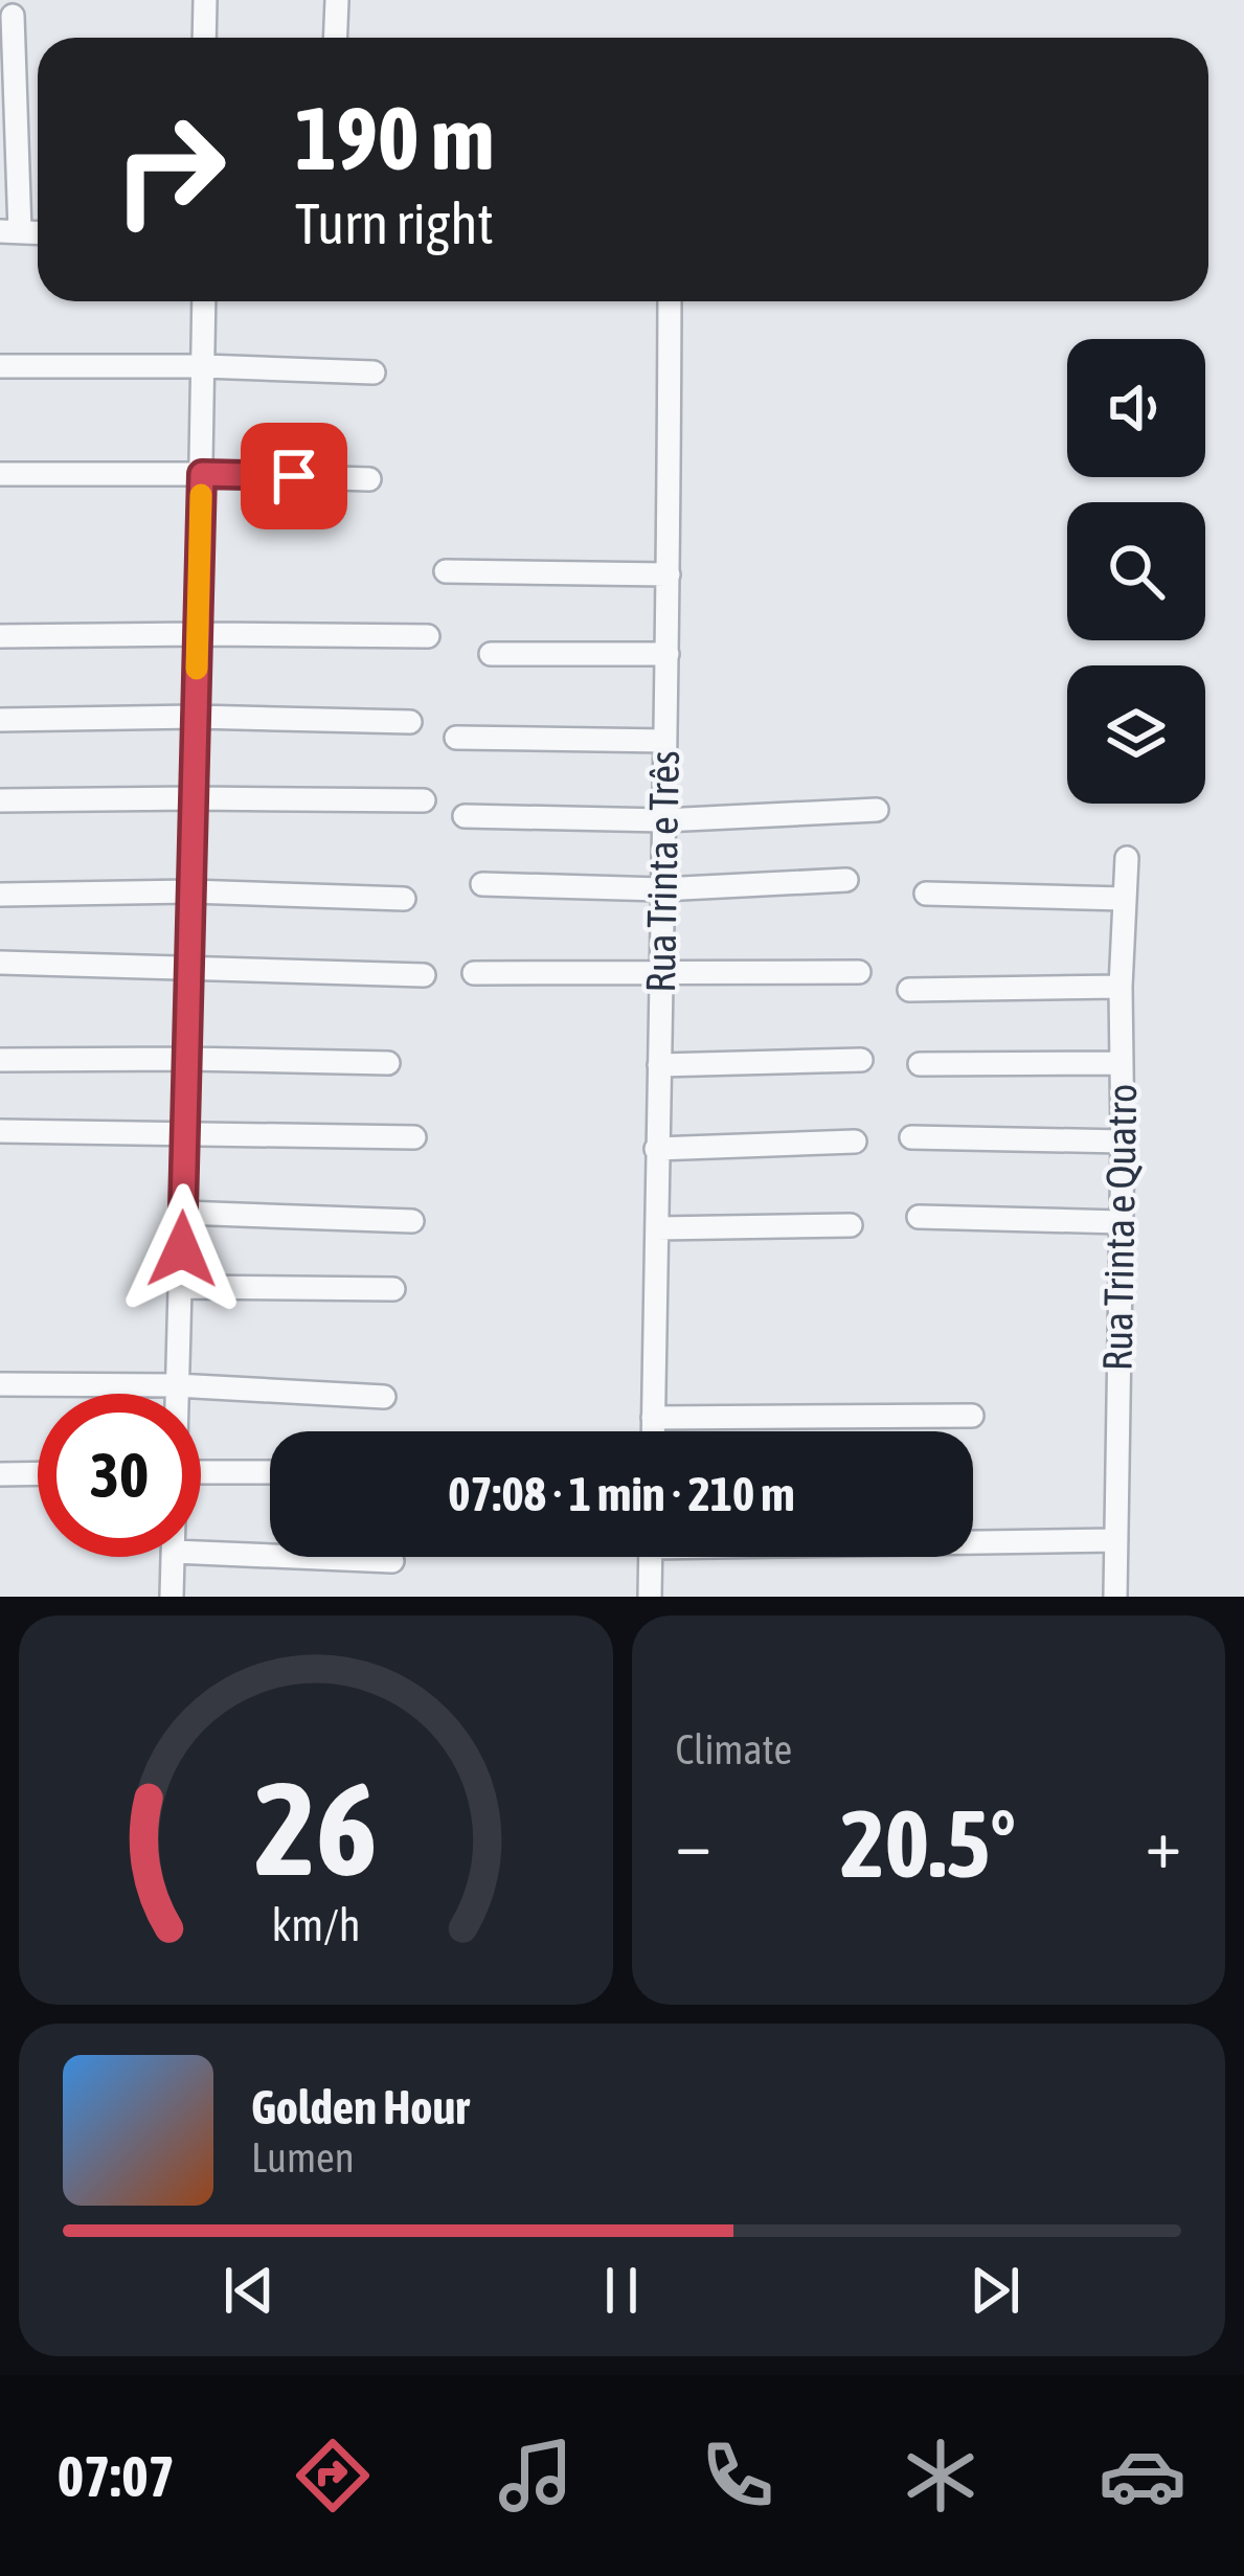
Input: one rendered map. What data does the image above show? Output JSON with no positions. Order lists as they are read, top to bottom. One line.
{"streets":{"street":["Rua Trinta e Três","Rua Trinta e Quatro"]},"page":{"turn":["190 m","Turn right"],"limit":"30","trip":"07:08 · 1 min · 210 m","tile":"Climate","heat":["−","20.5°","+"],"song":["Golden Hour","Lumen"],"tabs":"07:07","gauge":["26","km/h"]}}
